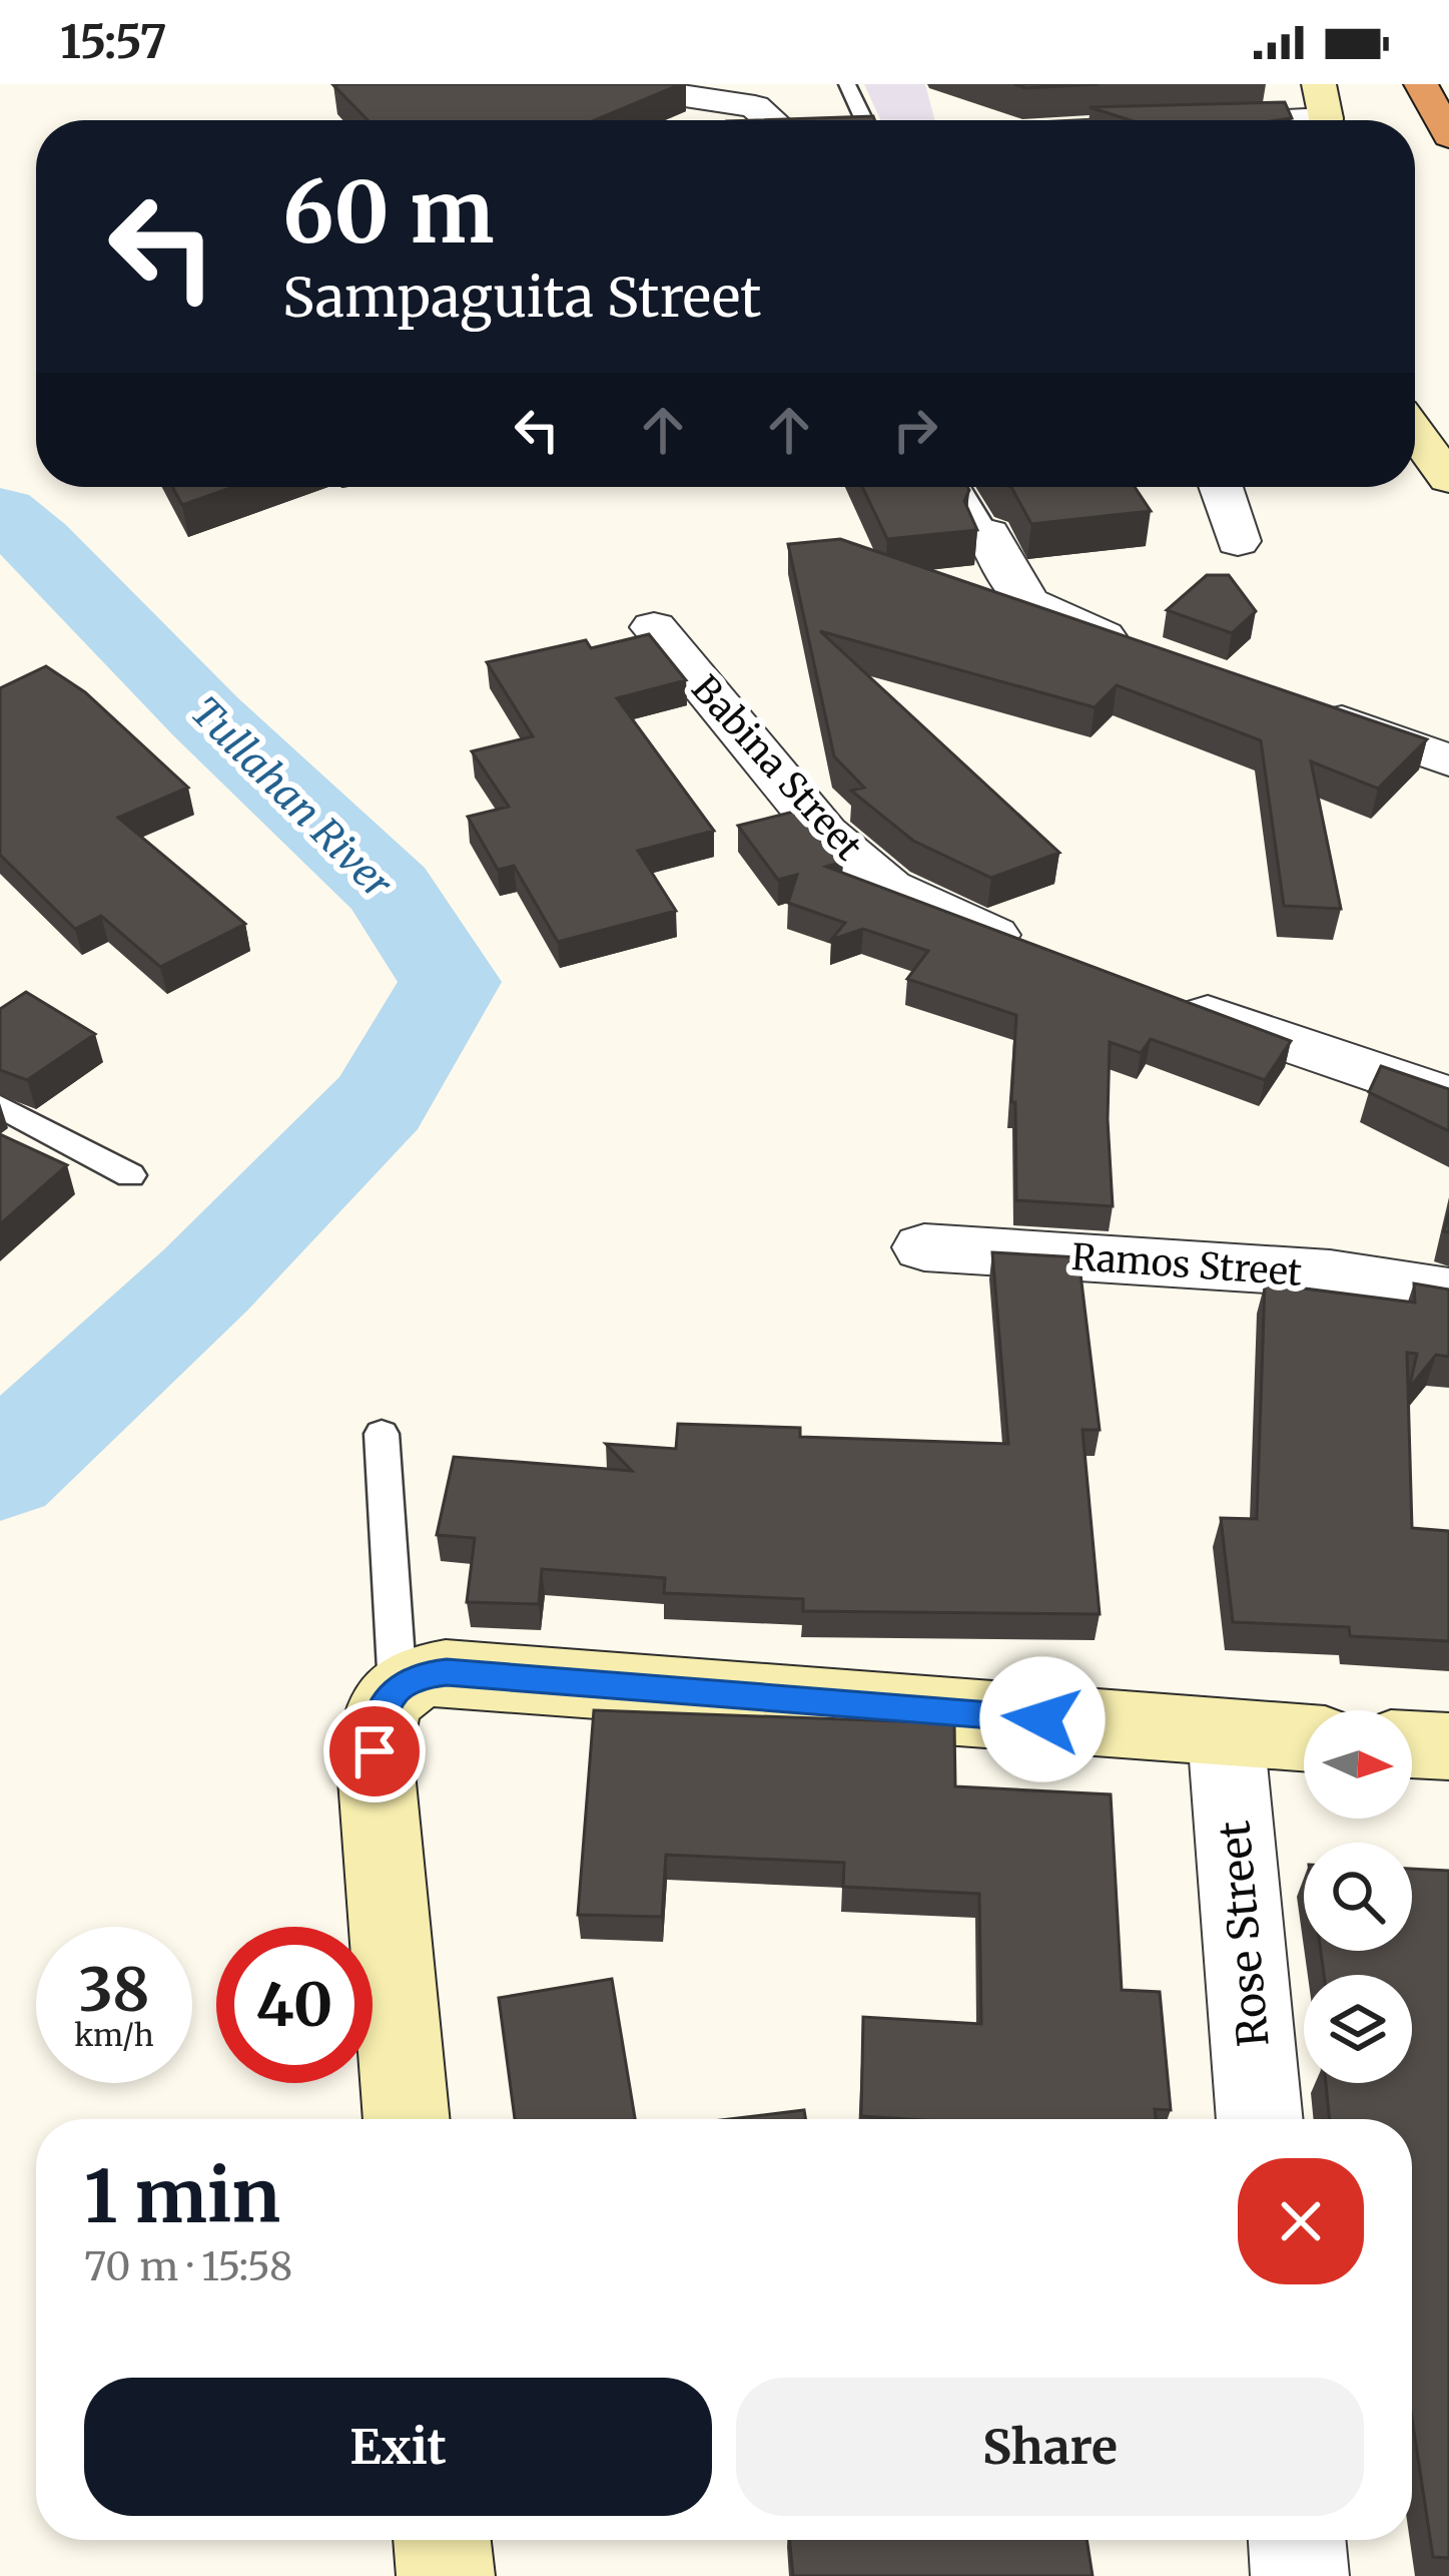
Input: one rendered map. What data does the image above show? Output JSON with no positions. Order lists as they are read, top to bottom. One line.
{"streets":{"street":["Babina Street","Ramos Street","Rose Street"]},"water":["Tullahan River"],"north":"right","page":{"status":"15:57","turn":["60 m","Sampaguita Street"],"speed":"38 km/h","limit":"40","heading":["1 min","70 m · 15:58"],"buttons":["Exit","Share"]}}
